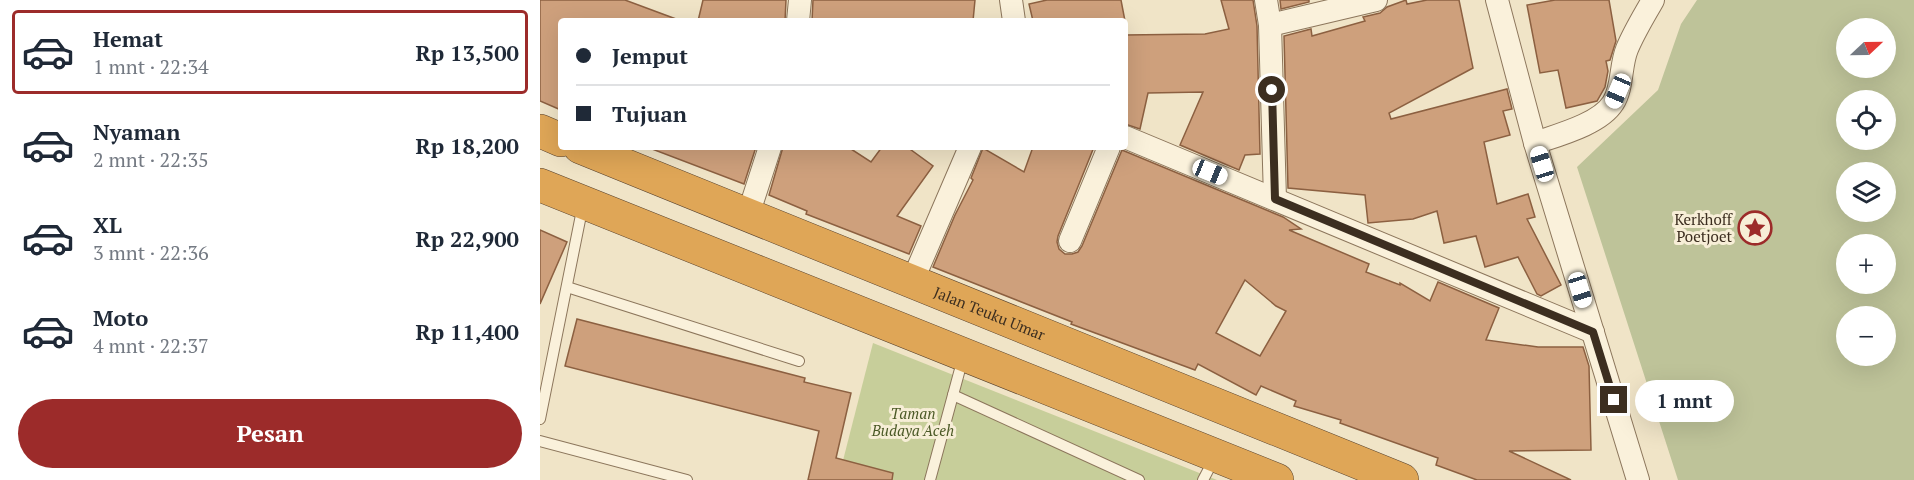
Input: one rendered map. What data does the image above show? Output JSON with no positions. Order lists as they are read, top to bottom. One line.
{"streets":{"highway":["Jalan Teuku Umar"]},"parks":["Taman Budaya Aceh"],"places":{"place":["Kerkhoff Poetjoet"]},"north":"right","page":{"list":[{"name":"Hemat","note":"1 mnt · 22:34","value":"Rp 13,500"},{"name":"Nyaman","note":"2 mnt · 22:35","value":"Rp 18,200"},{"name":"XL","note":"3 mnt · 22:36","value":"Rp 22,900"},{"name":"Moto","note":"4 mnt · 22:37","value":"Rp 11,400"}],"map_buttons":["+","−"],"banner":["Jemput","Tujuan"],"bubble":"1 mnt","buttons":"Pesan"}}
